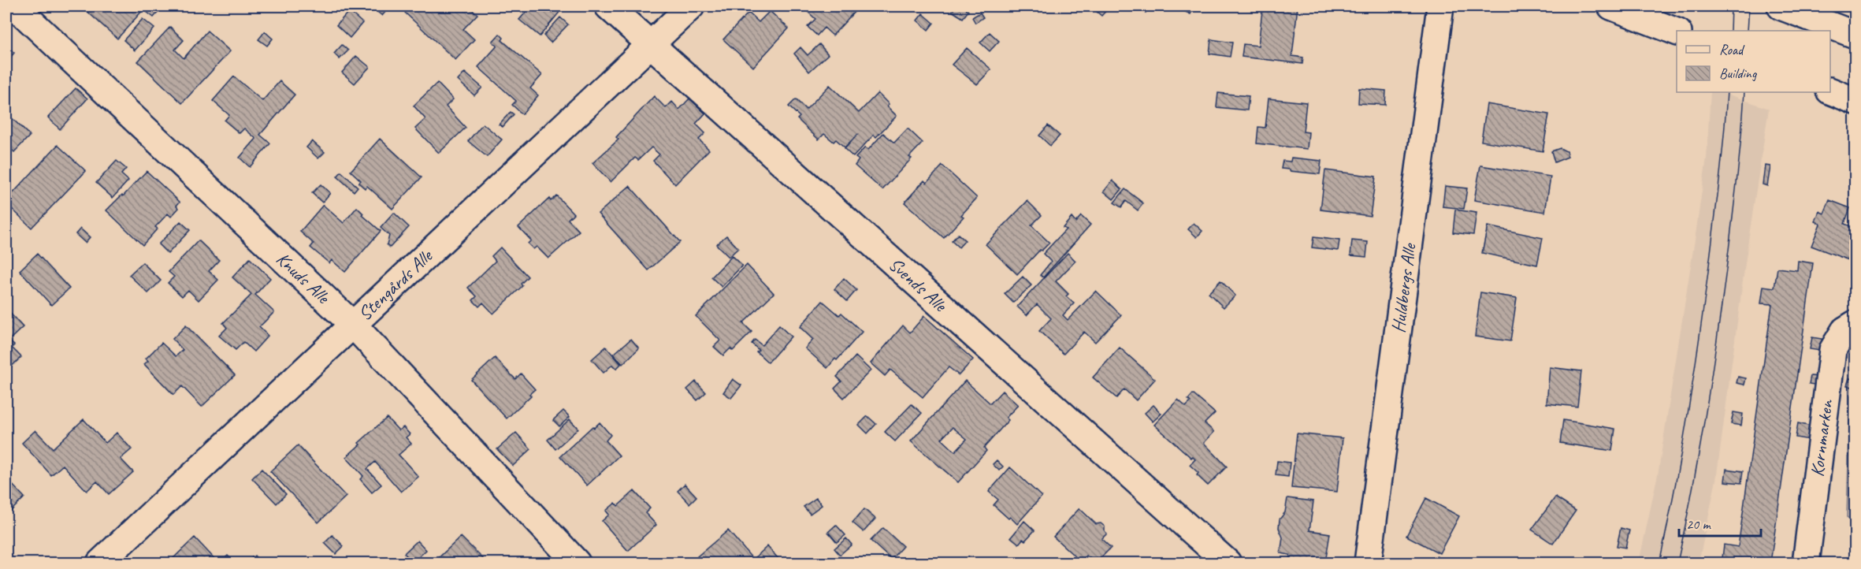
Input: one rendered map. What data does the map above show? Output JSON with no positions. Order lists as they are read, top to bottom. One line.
{"streets":{"main road":["Knuds Alle","Stengårds Alle","Svends Alle","Huldbergs Alle","Kornmarken"]},"crossings":[["Knuds Alle","Stengårds Alle"],["Stengårds Alle","Svends Alle"]],"legend":["Road","Building"],"scale_bar":"20 m"}
